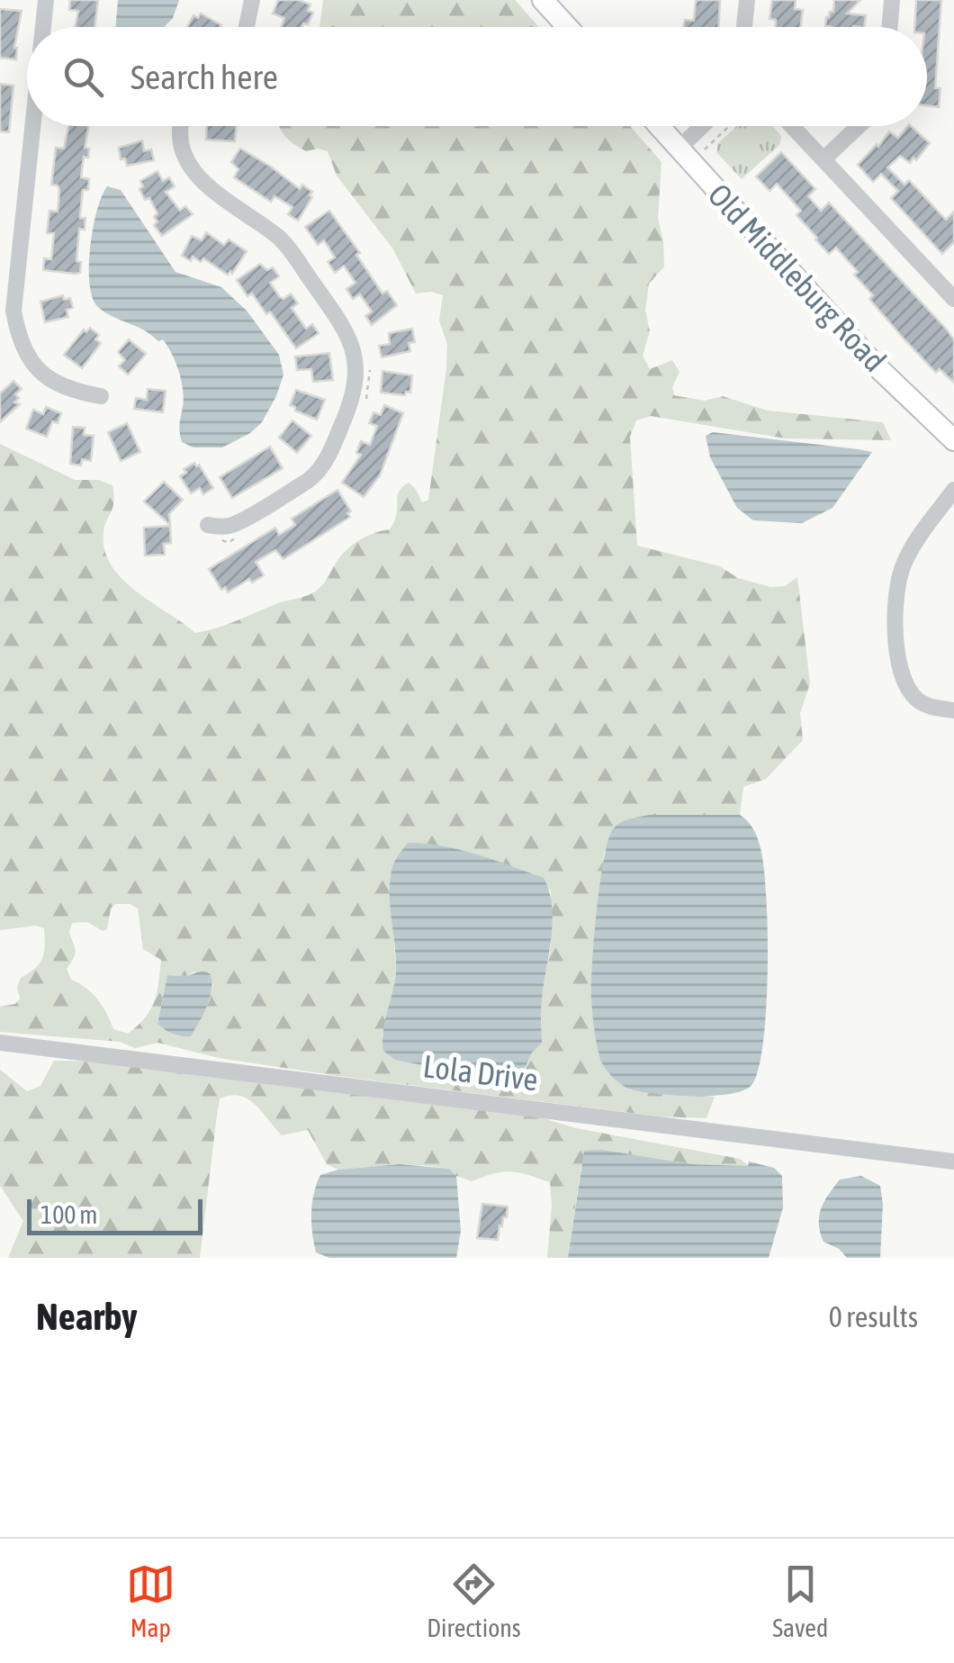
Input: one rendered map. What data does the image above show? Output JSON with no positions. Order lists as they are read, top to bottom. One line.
{"streets":{"main road":["Old Middleburg Road"],"street":["Lola Drive"]},"scale_bar":"100 m","page":{"search":"Search here","scale":"100 m","heading":["Nearby","0 results"],"nav":["Map","Directions","Saved"]}}
